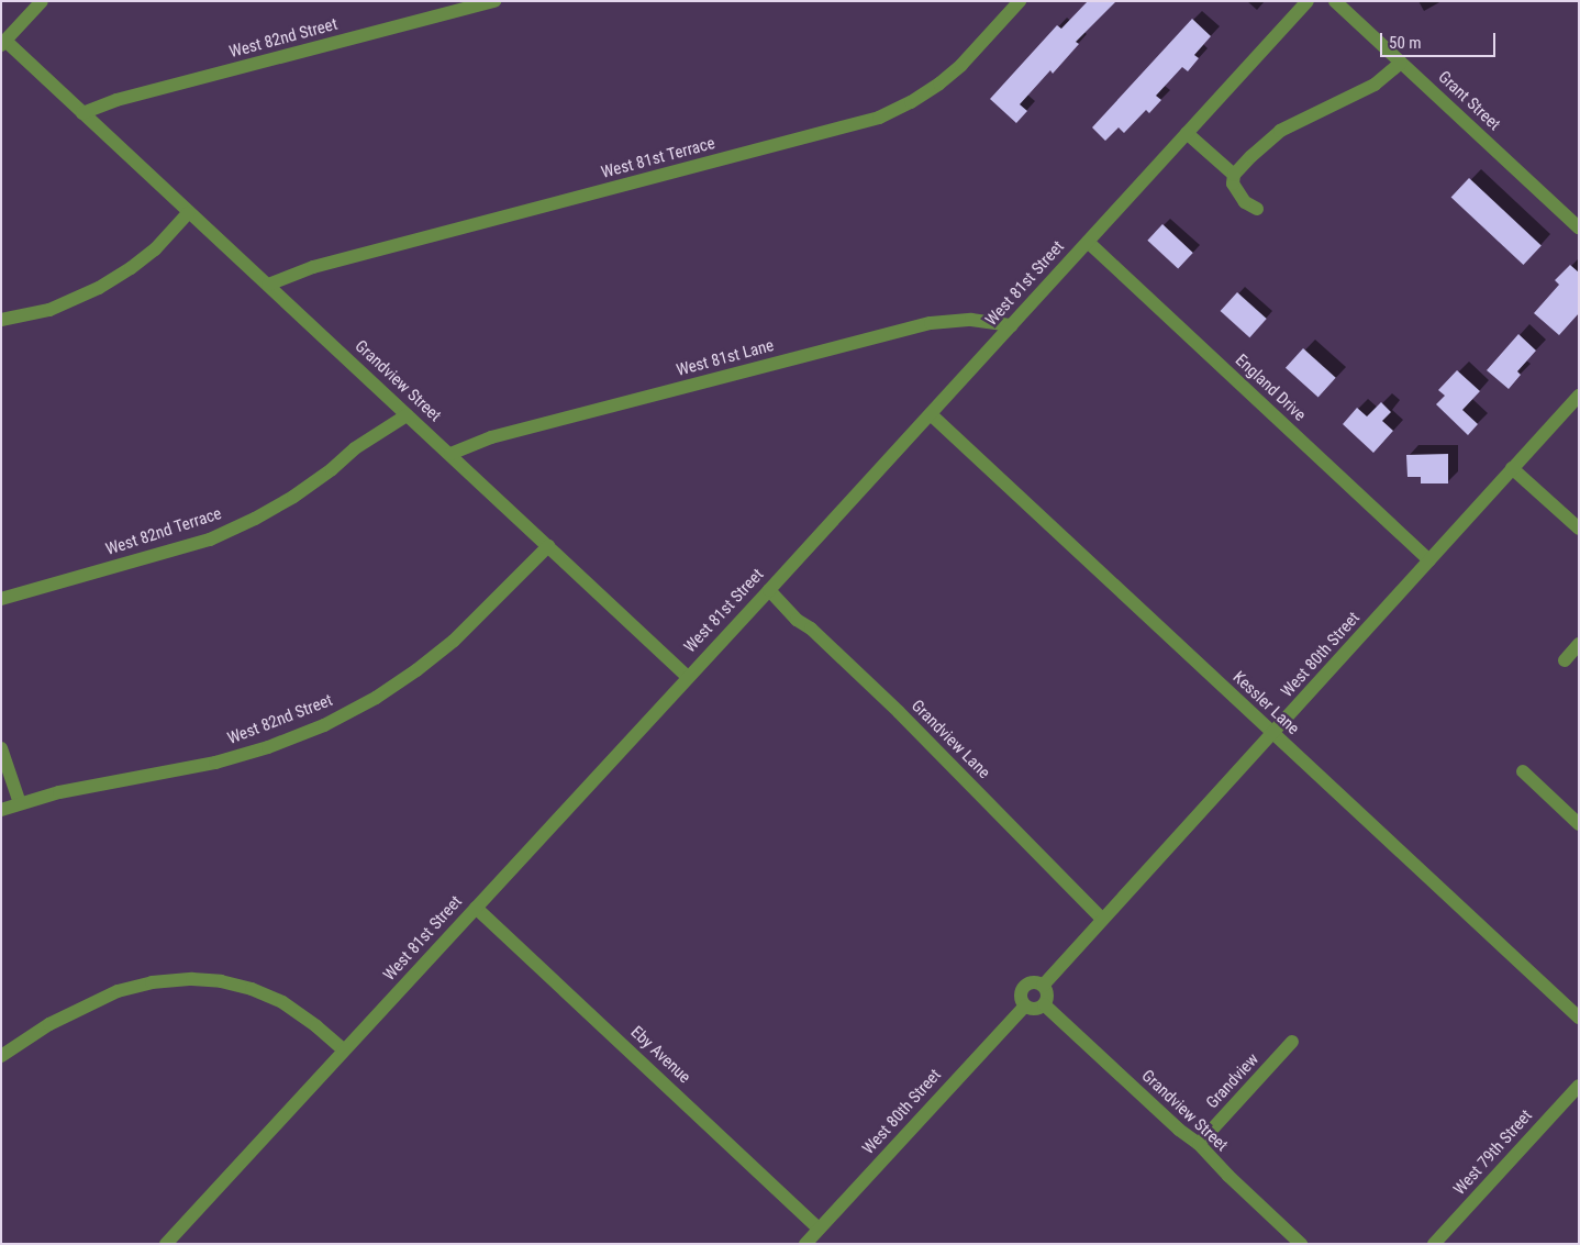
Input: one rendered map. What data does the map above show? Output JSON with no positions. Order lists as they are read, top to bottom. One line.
{"streets":{"street":["West 82nd Street","Grant Street","West 81st Terrace","West 81st Street","West 81st Lane","Grandview Street","England Drive","West 82nd Terrace","West 80th Street","Kessler Lane","Grandview Lane","Eby Avenue","Grandview","West 79th Street"]},"crossings":[["West 82nd Street","Grandview Street"],["West 81st Terrace","Grandview Street"],["West 81st Street","West 81st Lane"],["West 81st Street","Grandview Street"],["West 81st Street","England Drive"],["West 81st Street","Kessler Lane"],["West 81st Street","Grandview Lane"],["West 81st Street","Eby Avenue"],["West 81st Lane","Grandview Street"],["Grandview Street","West 82nd Terrace"],["Grandview Street","West 80th Street"],["Grandview Street","Grandview"],["England Drive","West 80th Street"],["West 80th Street","Kessler Lane"],["West 80th Street","Grandview Lane"],["West 80th Street","Eby Avenue"]],"scale_bar":"50 m"}
